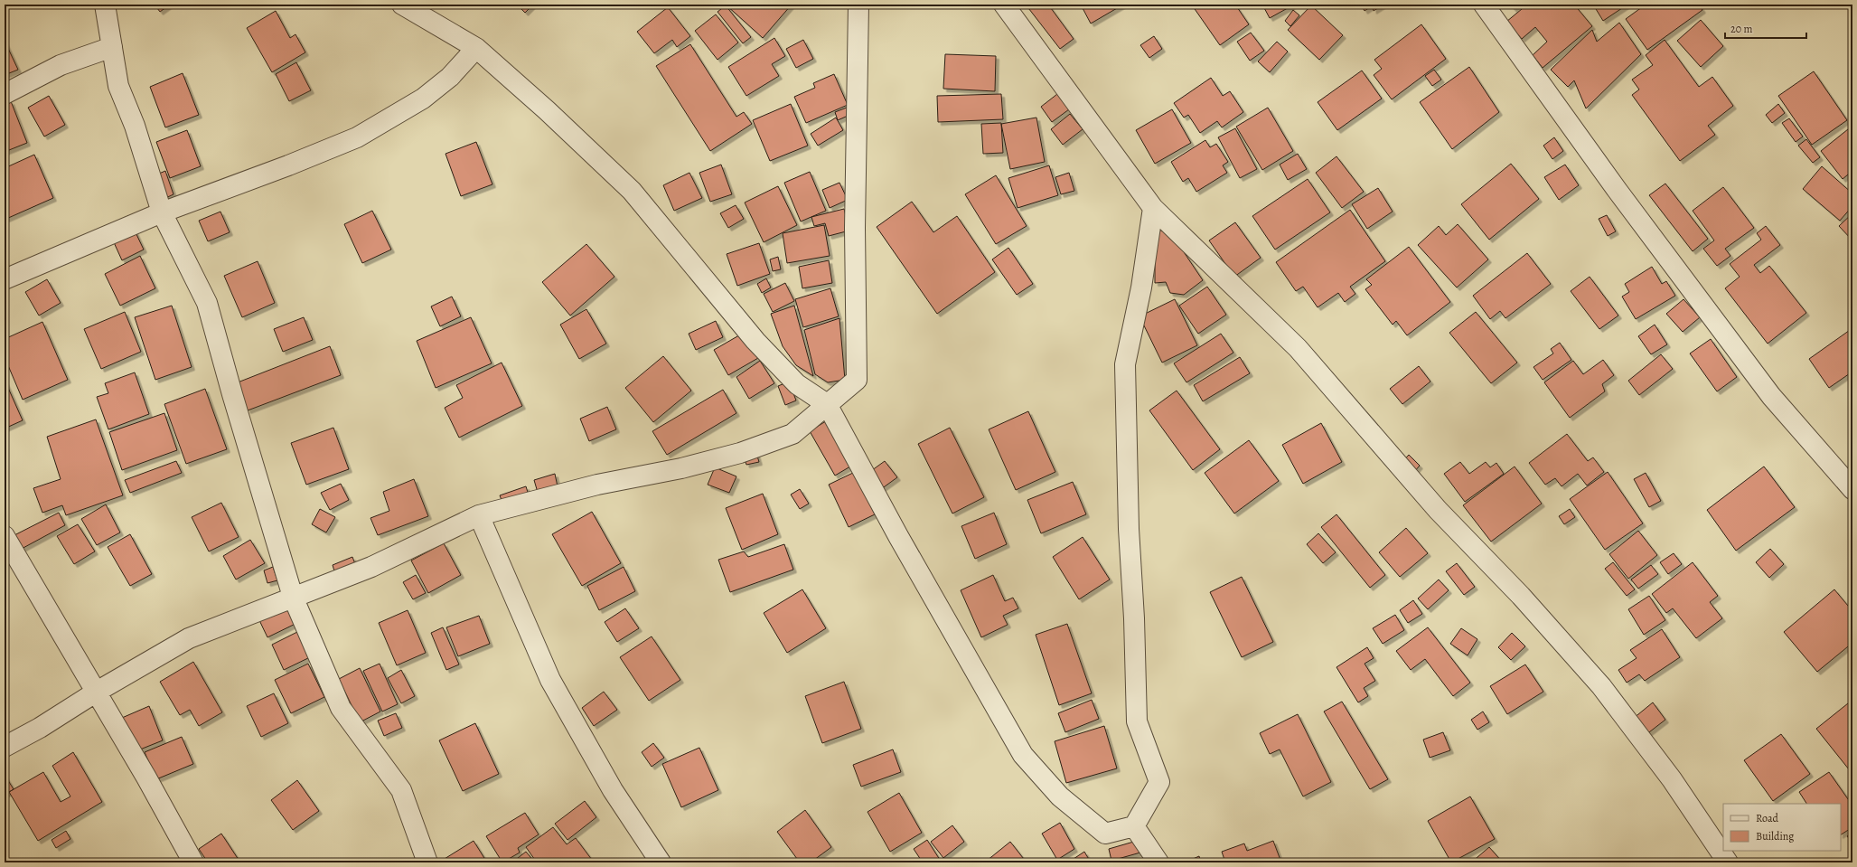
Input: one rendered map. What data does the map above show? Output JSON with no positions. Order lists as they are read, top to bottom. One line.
{"legend":["Road","Building"],"scale_bar":"20 m"}
